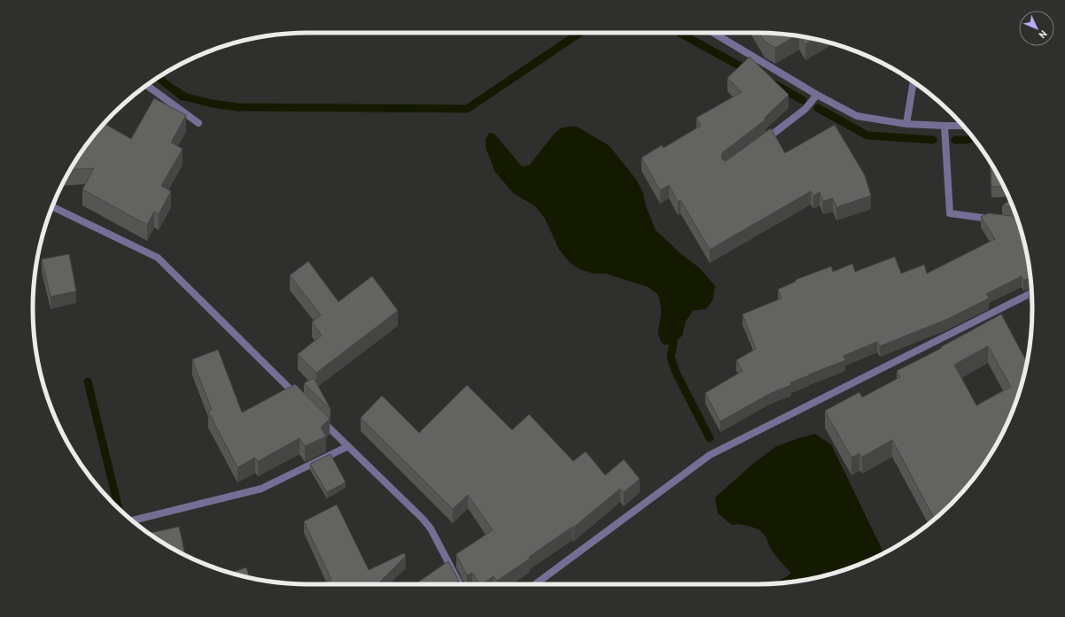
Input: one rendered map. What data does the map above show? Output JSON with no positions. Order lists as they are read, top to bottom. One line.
{"north":"bottom right"}
